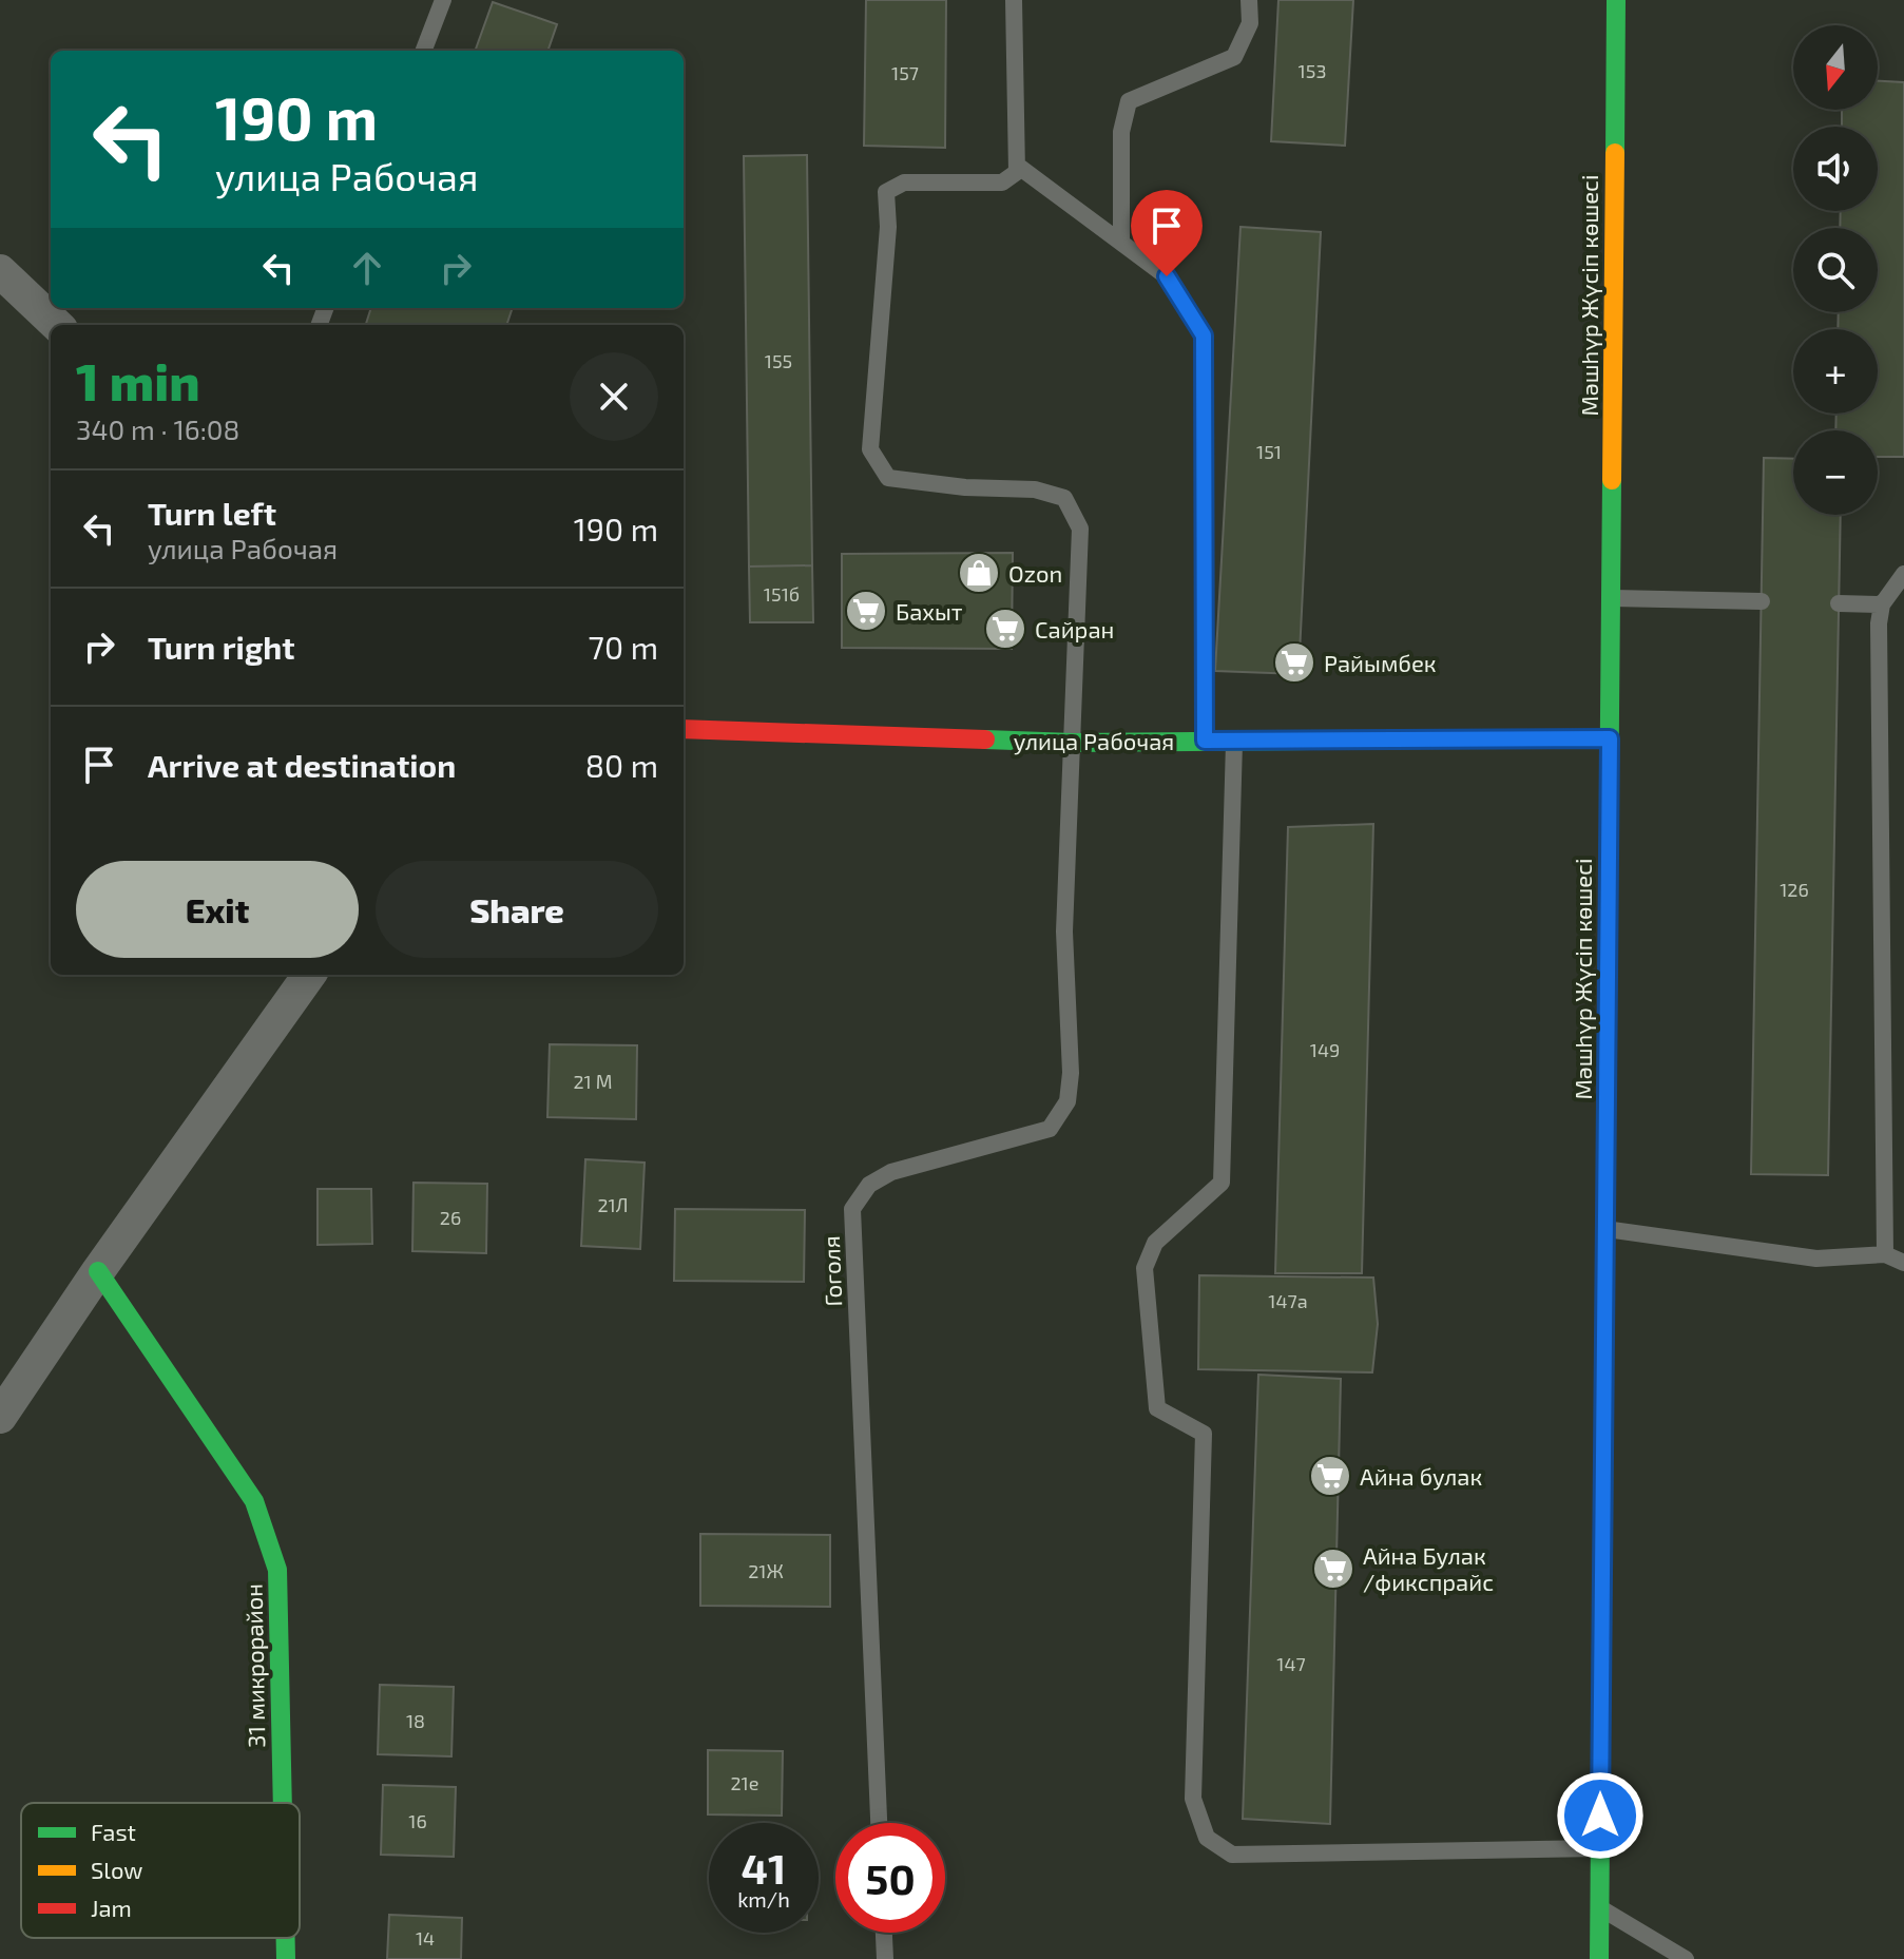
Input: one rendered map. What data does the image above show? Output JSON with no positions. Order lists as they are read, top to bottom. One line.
{"streets":{"main road":["Мәшһүр Жүсіп көшесі","улица Рабочая","31 микрорайон"],"lane":["Гоголя"]},"crossings":[["Мәшһүр Жүсіп көшесі","улица Рабочая"],["улица Рабочая","Гоголя"]],"places":{"shop":["Ozon"],"supermarket":["Бахыт","Сайран","Райымбек","Айна булак","Айна Булак /фикспрайс"]},"house_numbers":["153","157","155","151","151б","126","149","21 М","21Л","26","147а","21Ж","147","18","21е","16","14"],"legend":["Fast","Slow","Jam"],"north":"bottom","page":{"map_buttons":["+","−"],"turn":["190 m","улица Рабочая"],"heading":["1 min","340 m · 16:08"],"list":[{"name":"Turn left","note":"улица Рабочая","value":"190 m"},{"name":"Turn right","value":"70 m"},{"name":"Arrive at destination","value":"80 m"}],"buttons":["Exit","Share"],"speed":"41 km/h","limit":"50"}}
